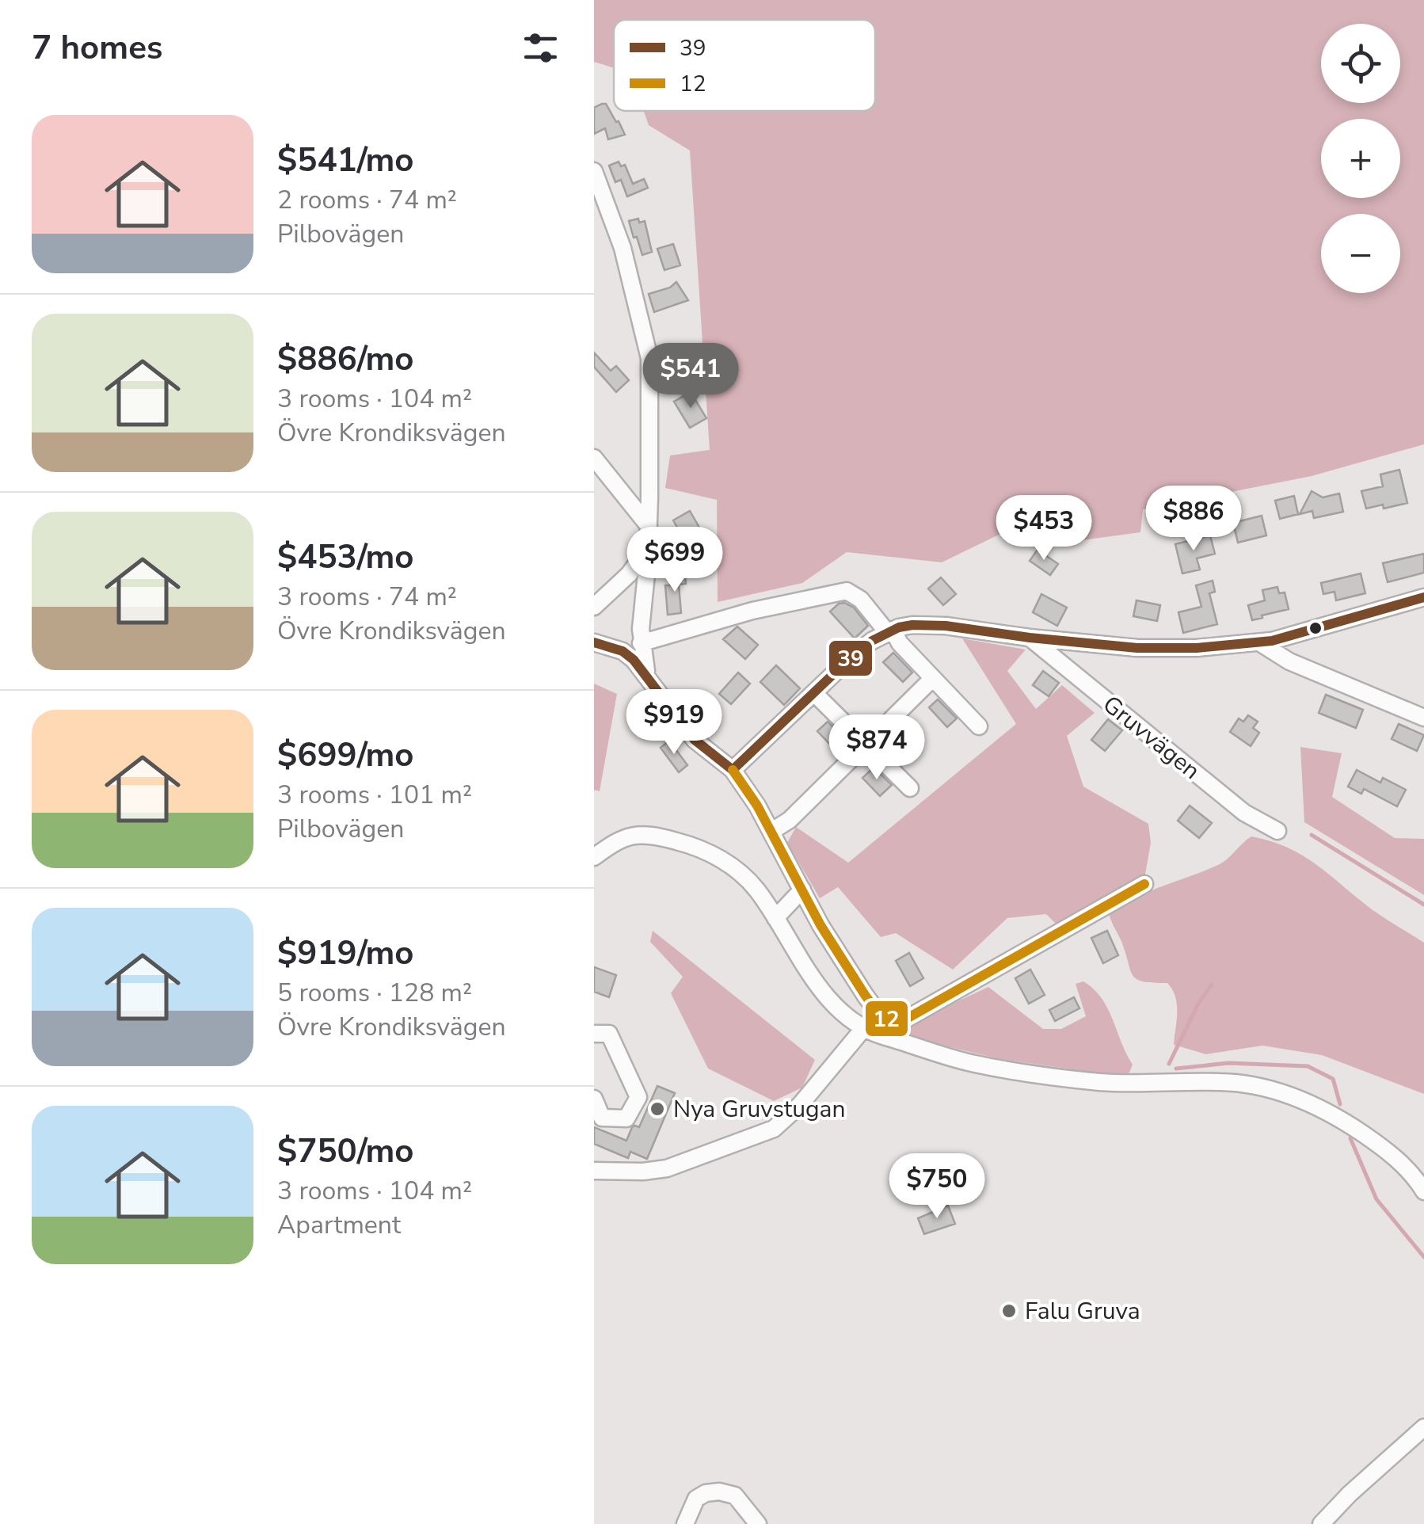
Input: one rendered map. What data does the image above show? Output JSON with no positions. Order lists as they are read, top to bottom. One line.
{"streets":{"street":["Gruvvägen"]},"places":["Nya Gruvstugan","Falu Gruva"],"lines":["transit line 39","transit line 12"],"legend":["39","12"],"page":{"heading":"7 homes","map_buttons":["+","−"],"list":[{"name":"$541/mo","note":"2 rooms · 74 m² · Pilbovägen"},{"name":"$886/mo","note":"3 rooms · 104 m² · Övre Krondiksvägen"},{"name":"$453/mo","note":"3 rooms · 74 m² · Övre Krondiksvägen"},{"name":"$699/mo","note":"3 rooms · 101 m² · Pilbovägen"},{"name":"$919/mo","note":"5 rooms · 128 m² · Övre Krondiksvägen"},{"name":"$750/mo","note":"3 rooms · 104 m² · Apartment"}],"price":["$541","$886","$453","$699","$919","$874","$750"]}}
